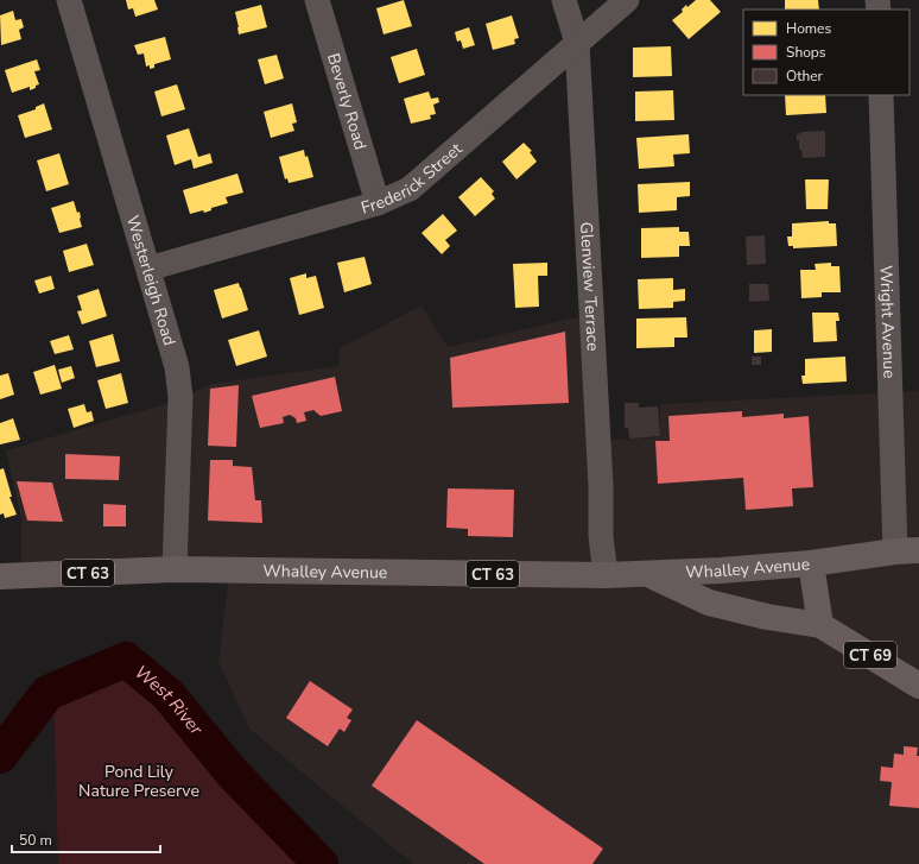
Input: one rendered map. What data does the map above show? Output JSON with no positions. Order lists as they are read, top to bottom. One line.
{"streets":{"main road":["Whalley Avenue","CT 63","CT 69"],"street":["Beverly Road","Frederick Street","Westerleigh Road","Glenview Terrace","Wright Avenue"]},"crossings":[["Beverly Road","Frederick Street"],["Frederick Street","Westerleigh Road"],["Frederick Street","Glenview Terrace"],["Westerleigh Road","Whalley Avenue"],["Glenview Terrace","Whalley Avenue"],["Wright Avenue","CT 63"],["Whalley Avenue","CT 63"]],"water":["West River"],"parks":["Pond Lily Nature Preserve"],"legend":["Homes","Shops","Other"],"scale_bar":"50 m"}
